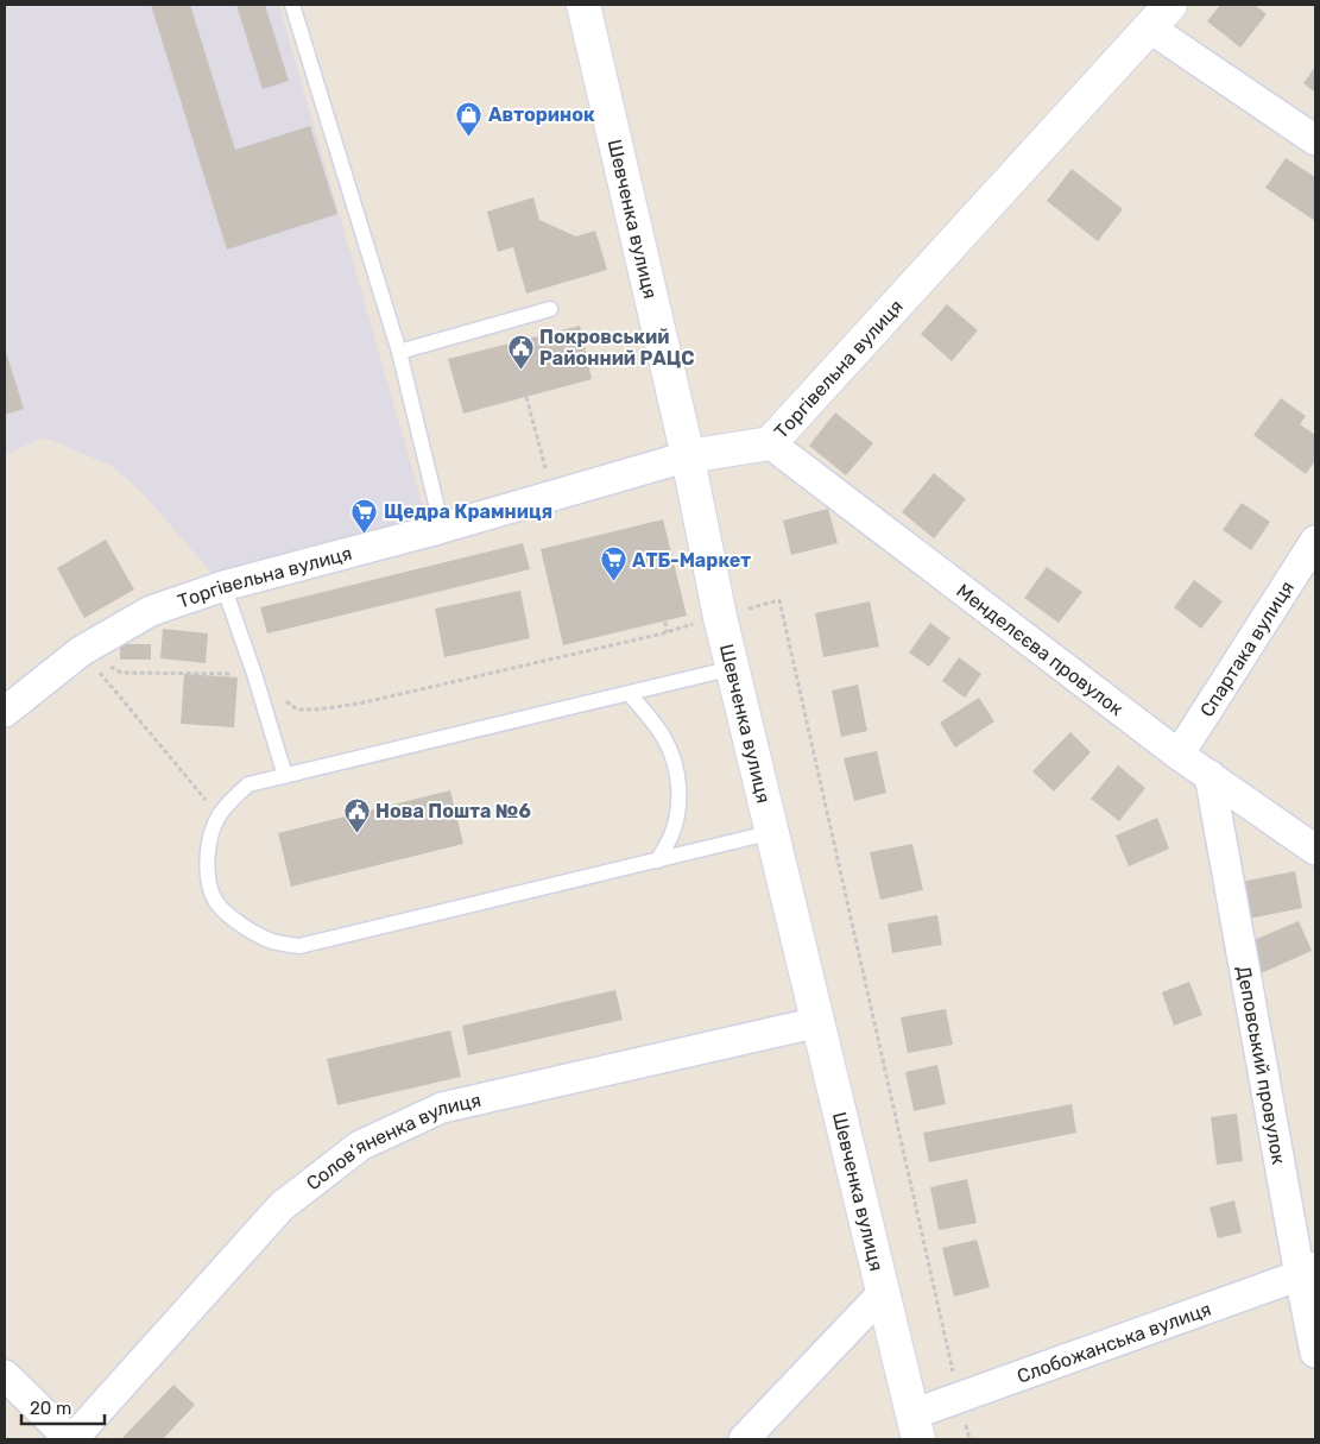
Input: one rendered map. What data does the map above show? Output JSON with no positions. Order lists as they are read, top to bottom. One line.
{"streets":{"street":["Шевченка вулиця","Торгівельна вулиця","Спартака вулиця","Менделєєва провулок","Деповський провулок","Солов’яненка вулиця","Слобожанська вулиця"]},"crossings":[["Шевченка вулиця","Торгівельна вулиця"],["Шевченка вулиця","Солов’яненка вулиця"],["Шевченка вулиця","Слобожанська вулиця"],["Торгівельна вулиця","Менделєєва провулок"],["Спартака вулиця","Менделєєва провулок"],["Менделєєва провулок","Деповський провулок"],["Деповський провулок","Слобожанська вулиця"]],"places":{"shop":["Авторинок"],"public building":["Покровський Районний РАЦС","Нова Пошта №6"],"supermarket":["Щедра Крамниця","АТБ-Маркет"]},"scale_bar":"20 m"}
